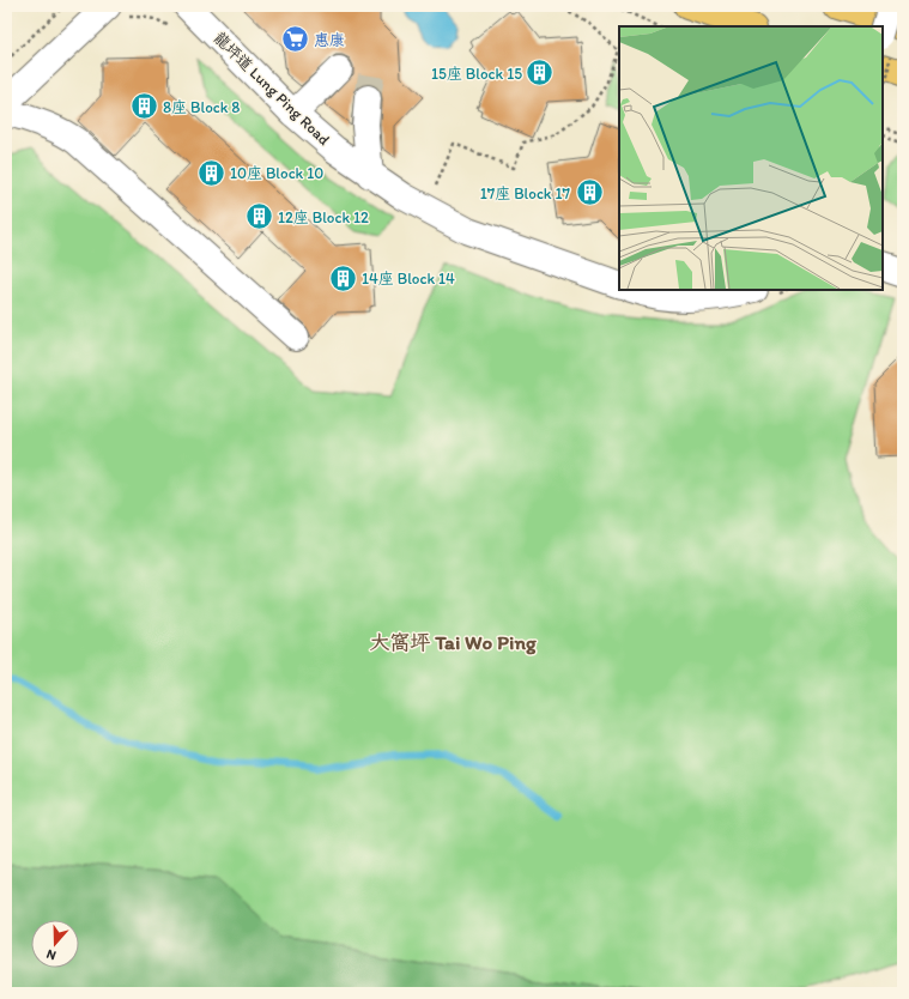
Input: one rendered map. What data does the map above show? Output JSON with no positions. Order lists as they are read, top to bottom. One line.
{"streets":{"street":["龍坪道 Lung Ping Road"]},"districts":["大窩坪 Tai Wo Ping"],"places":{"supermarket":["惠康"],"building":["15座 Block 15","8座 Block 8","10座 Block 10","17座 Block 17","12座 Block 12","14座 Block 14"]},"north":"bottom"}
